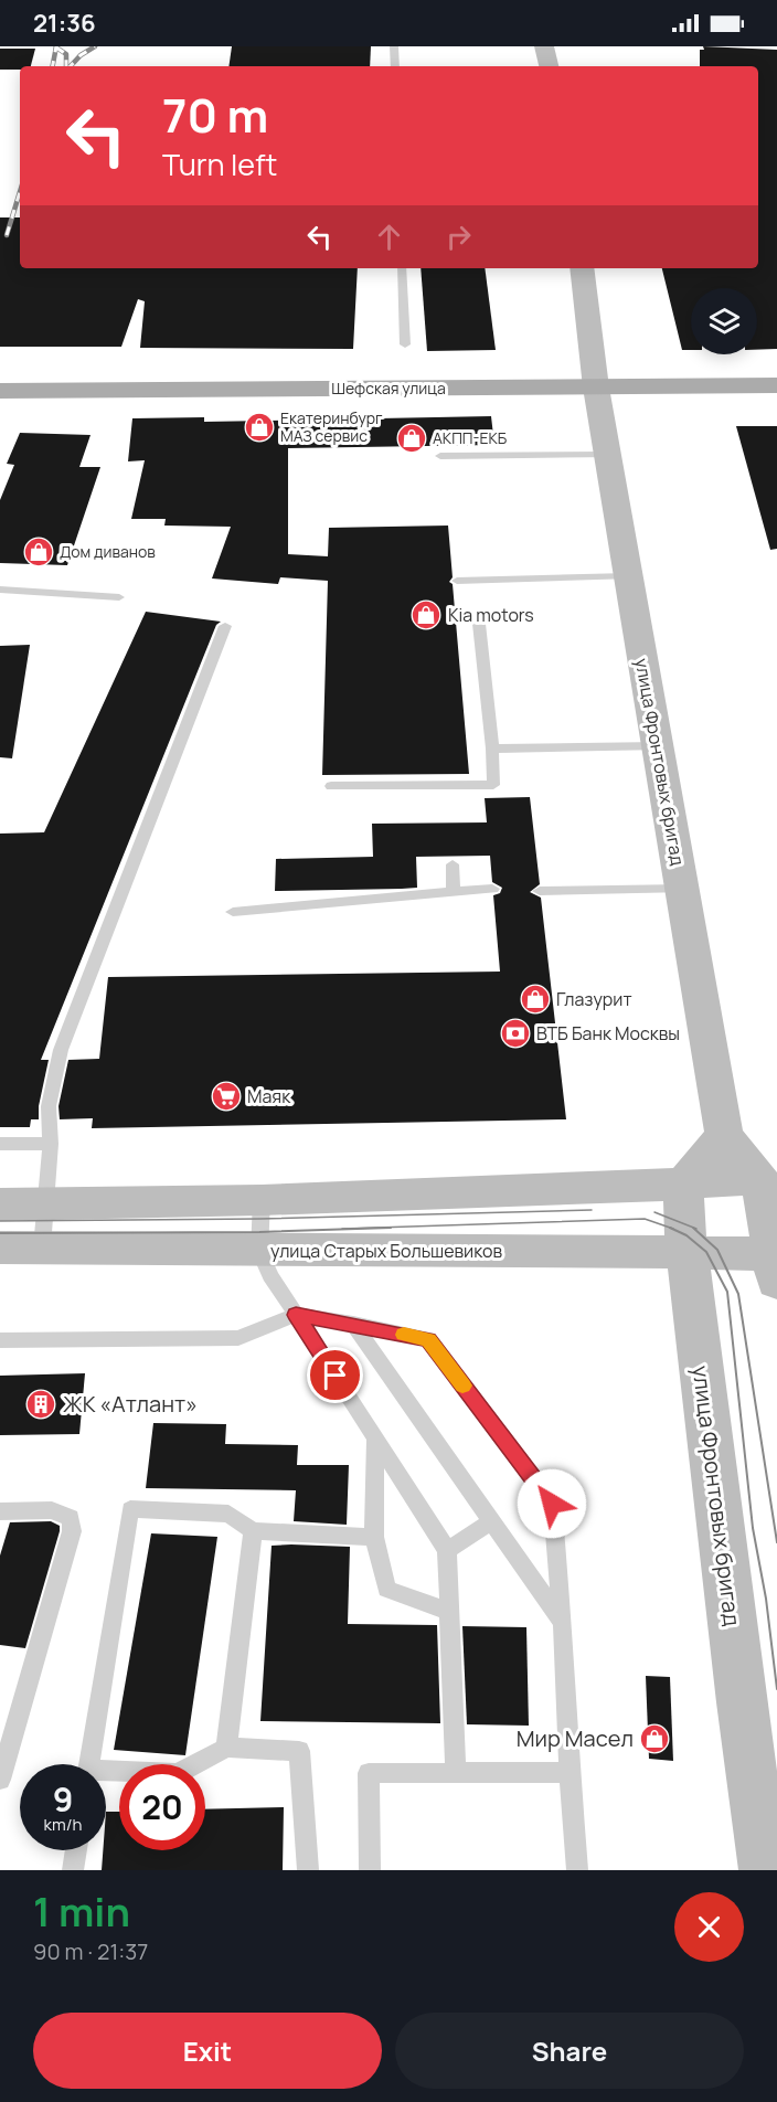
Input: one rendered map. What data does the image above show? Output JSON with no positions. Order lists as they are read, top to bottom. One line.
{"streets":{"main road":["Шефская улица","улица Фронтовых бригад","улица Старых Большевиков"]},"crossings":[["Шефская улица","улица Фронтовых бригад"],["улица Фронтовых бригад","улица Старых Большевиков"]],"places":{"shop":["Екатеринбург МАЗ сервис","АКПП-ЕКБ","Дом диванов","Kia motors","Глазурит","Мир Масел"],"bank":["ВТБ Банк Москвы"],"supermarket":["Маяк"],"building":["ЖК «Атлант»"]},"page":{"status":"21:36","turn":["70 m","Turn left"],"speed":"9 km/h","limit":"20","heading":["1 min","90 m · 21:37"],"buttons":["Exit","Share"]}}
